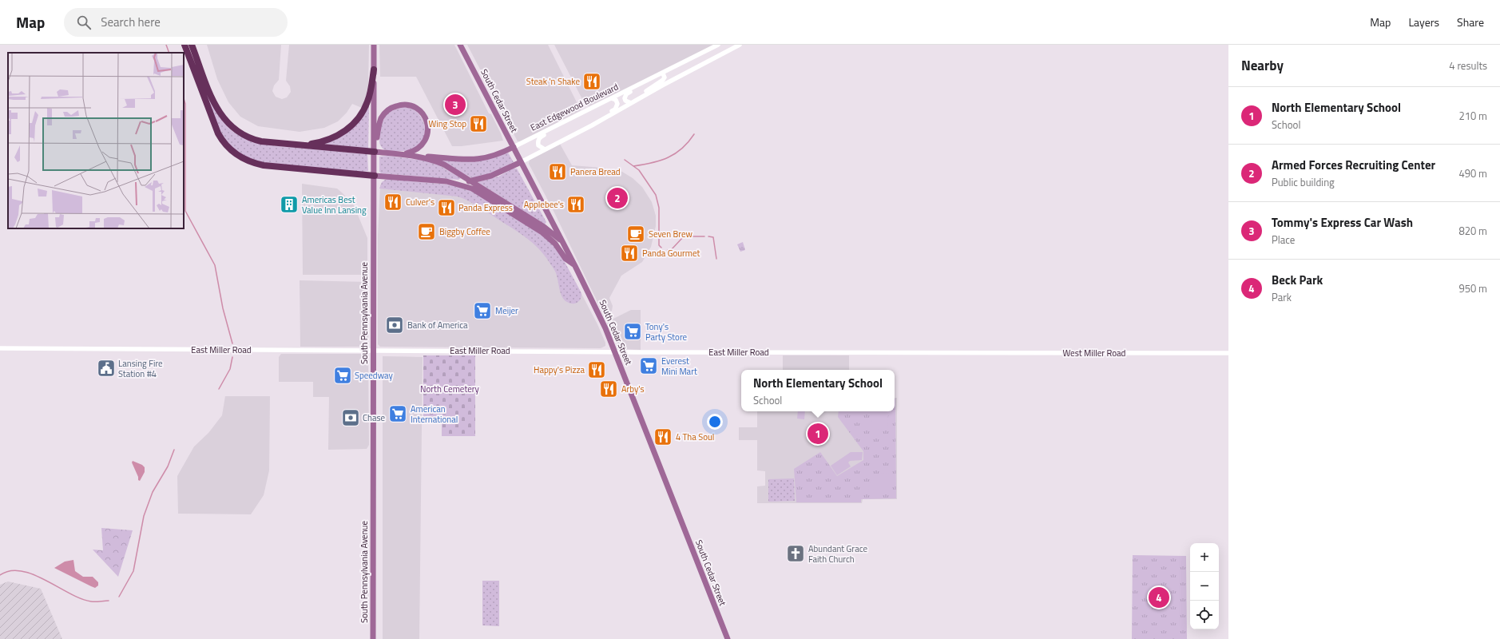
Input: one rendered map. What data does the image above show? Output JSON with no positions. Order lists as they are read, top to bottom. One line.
{"streets":{"main road":["South Cedar Street","East Edgewood Boulevard","South Pennsylvania Avenue"],"street":["East Miller Road","West Miller Road"]},"crossings":[["South Cedar Street","East Edgewood Boulevard"],["South Cedar Street","East Miller Road"],["South Pennsylvania Avenue","East Miller Road"],["East Miller Road","West Miller Road"]],"parks":["North Cemetery"],"places":{"restaurant":["Steak 'n Shake","Wing Stop","Panera Bread","Culver's","Applebee's","Panda Express","Panda Gourmet","Happy's Pizza","Arby's","4 Tha Soul"],"building":["Americas Best Value Inn Lansing"],"cafe":["Biggby Coffee","Seven Brew"],"supermarket":["Meijer","Tony's Party Store","Everest Mini Mart","Speedway","American International"],"bank":["Bank of America","Chase"],"public building":["Lansing Fire Station #4"],"church":["Abundant Grace Faith Church"]},"page":{"header":"Map","search":"Search here","nav":["Map","Layers","Share"],"heading":["Nearby","4 results"],"list":[{"mark":"1","name":"North Elementary School","note":"School","value":"210 m"},{"mark":"2","name":"Armed Forces Recruiting Center","note":"Public building","value":"490 m"},{"mark":"3","name":"Tommy's Express Car Wash","note":"Place","value":"820 m"},{"mark":"4","name":"Beck Park","note":"Park","value":"950 m"}],"pins":["3","2","1","4"],"popup":["North Elementary School","School"],"map_buttons":["+","−"]}}
